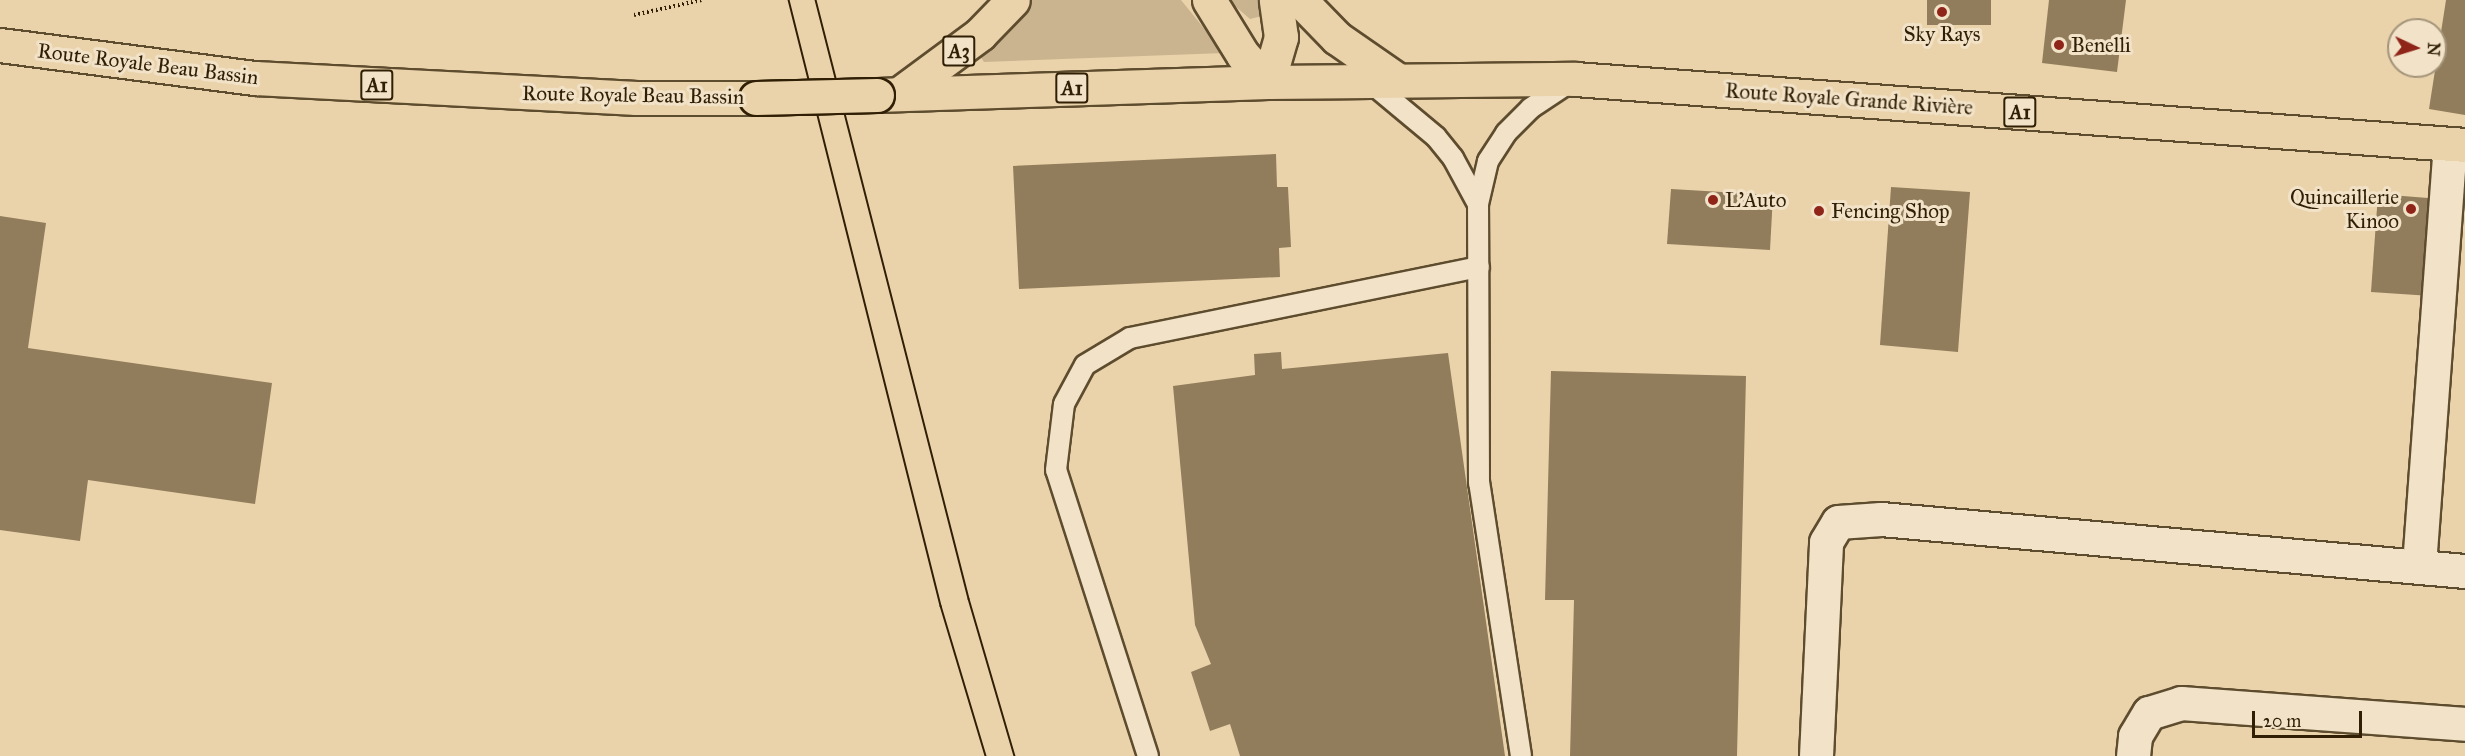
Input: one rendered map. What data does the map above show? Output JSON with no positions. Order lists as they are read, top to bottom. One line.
{"streets":{"main road":["A3","Route Royale Beau Bassin","A1","Route Royale Grande Rivière"]},"crossings":[["A3","Route Royale Beau Bassin"],["Route Royale Beau Bassin","Route Royale Grande Rivière"]],"places":["Sky Rays","Benelli","L'Auto","Quincaillerie Kinoo","Fencing Shop"],"scale_bar":"20 m","north":"right"}
